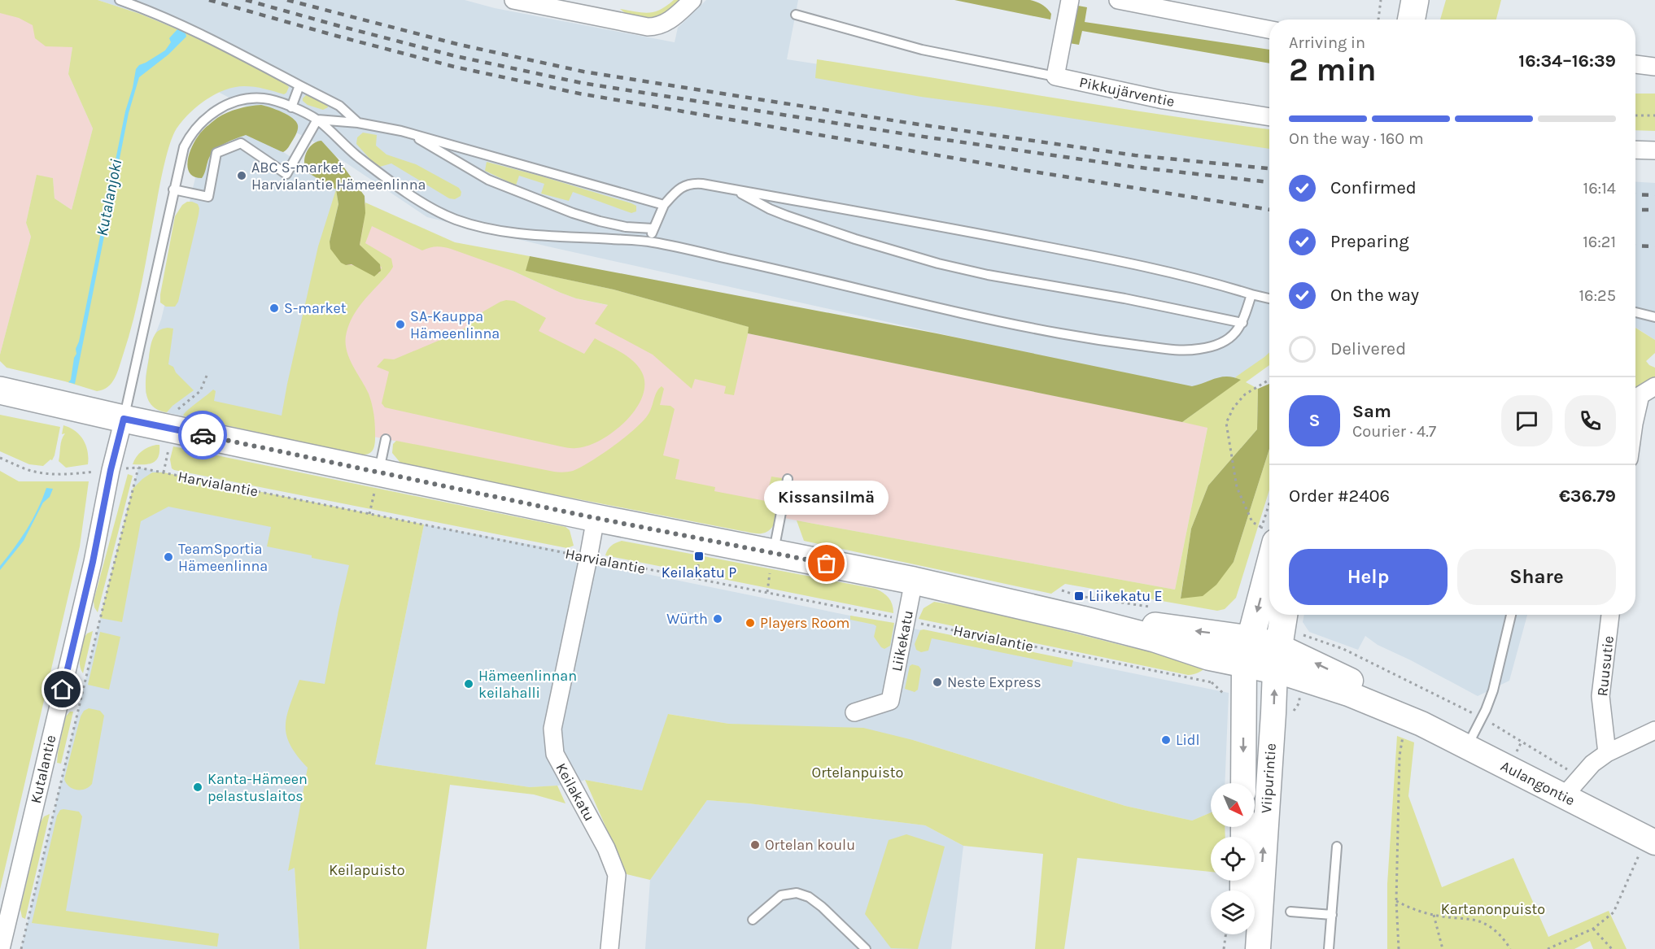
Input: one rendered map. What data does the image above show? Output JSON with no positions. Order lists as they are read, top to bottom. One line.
{"streets":{"main road":["Viipurintie","Aulangontie"],"street":["Pikkujärventie","Liikekatu","Ruusutie","Kutalantie","Keilakatu"],"path":["Harvialantie"]},"crossings":[["Harvialantie","Liikekatu"],["Harvialantie","Kutalantie"],["Harvialantie","Keilakatu"],["Viipurintie","Aulangontie"]],"water":["Kutalanjoki"],"parks":["Ortelanpuisto","Keilapuisto","Kartanonpuisto"],"places":{"other":["ABC S-market Harvialantie Hämeenlinna","S-market","SA-Kauppa Hämeenlinna","TeamSportia Hämeenlinna","Kissansilmä","Würth","Players Room","Neste Express","Hämeenlinnan keilahalli","Lidl","Kanta-Hämeen pelastuslaitos","Ortelan koulu"],"transit":["Keilakatu P","Liikekatu E"]},"north":"bottom right","page":{"heading":["2 min","Arriving in","16:34–16:39"],"panel":["Sam","Courier · 4.7","Order #2406","€36.79"],"bar":"On the way · 160 m","list":[["Confirmed","16:14"],["Preparing","16:21"],["On the way","16:25"],"Delivered"],"round":"S","bubble":"Kissansilmä","buttons":["Help","Share"]}}
